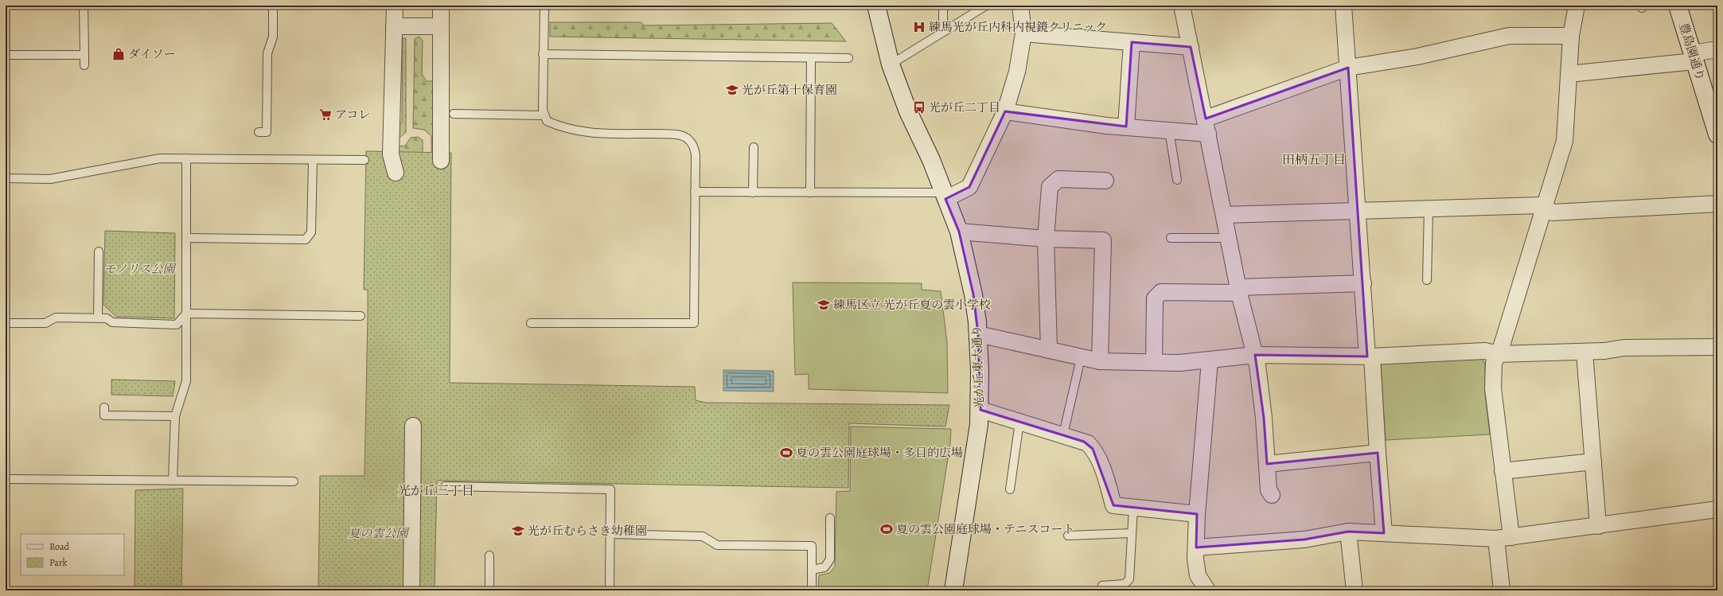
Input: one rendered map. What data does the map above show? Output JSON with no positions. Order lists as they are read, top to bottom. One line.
{"streets":{"street":["豊島園通り","光が丘東大通り"]},"districts":["田柄五丁目","光が丘三丁目"],"parks":["モノリス公園","夏の雲公園"],"places":{"hospital":["練馬光が丘内科内視鏡クリニック"],"shop":["ダイソー"],"school or university":["光が丘第十保育園","練馬区立 光が丘夏の雲小学校","光が丘むらさき幼稚園"],"bus stop":["光が丘二丁目"],"supermarket":["アコレ"],"sports":["夏の雲公園庭球場・多目的広場","夏の雲公園庭球場・テニスコート"]},"legend":["Road","Park"]}
